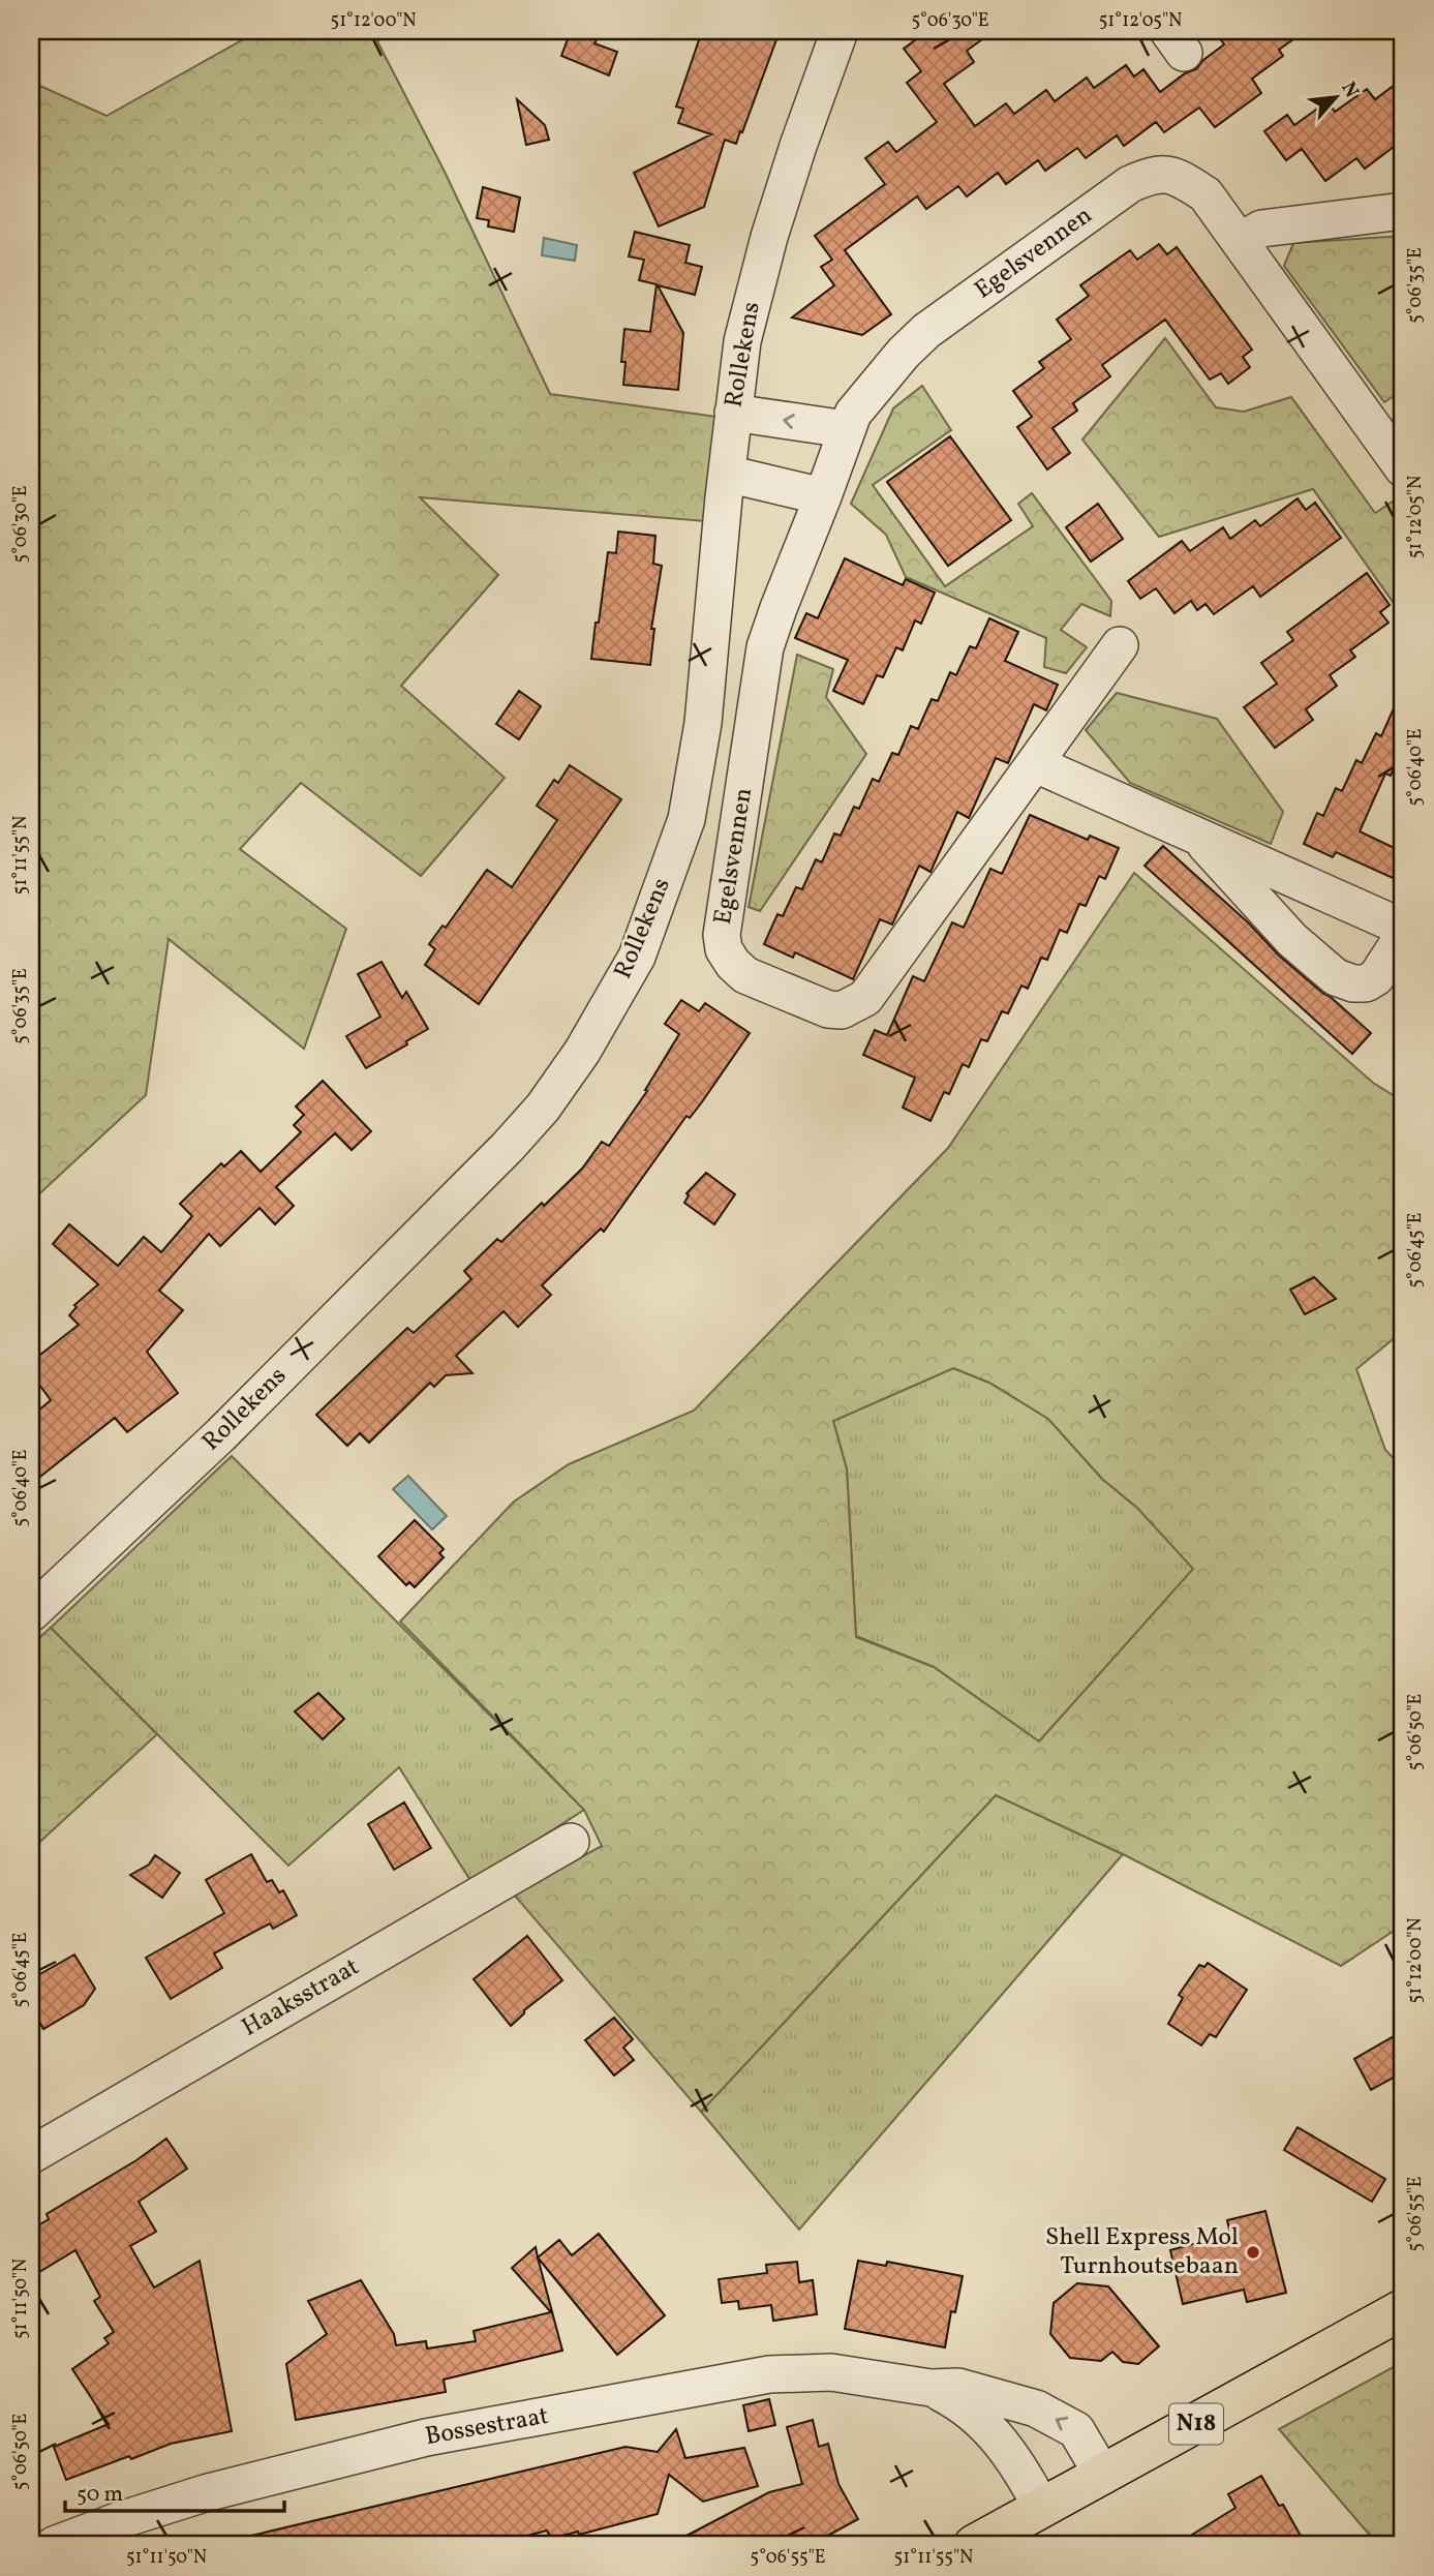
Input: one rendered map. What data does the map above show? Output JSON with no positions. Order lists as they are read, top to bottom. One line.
{"streets":{"main road":["N18"],"street":["Egelsvennen","Rollekens","Haaksstraat","Bossestraat"]},"crossings":[["N18","Bossestraat"]],"places":["Shell Express Mol Turnhoutsebaan"],"scale_bar":"50 m","north":"top right","coordinates":["51°12'00\"N","5°06'30\"E","51°12'05\"N","5°06'35\"E","5°06'40\"E","51°11'55\"N","5°06'45\"E","5°06'50\"E","5°06'55\"E","51°11'50\"N"]}
